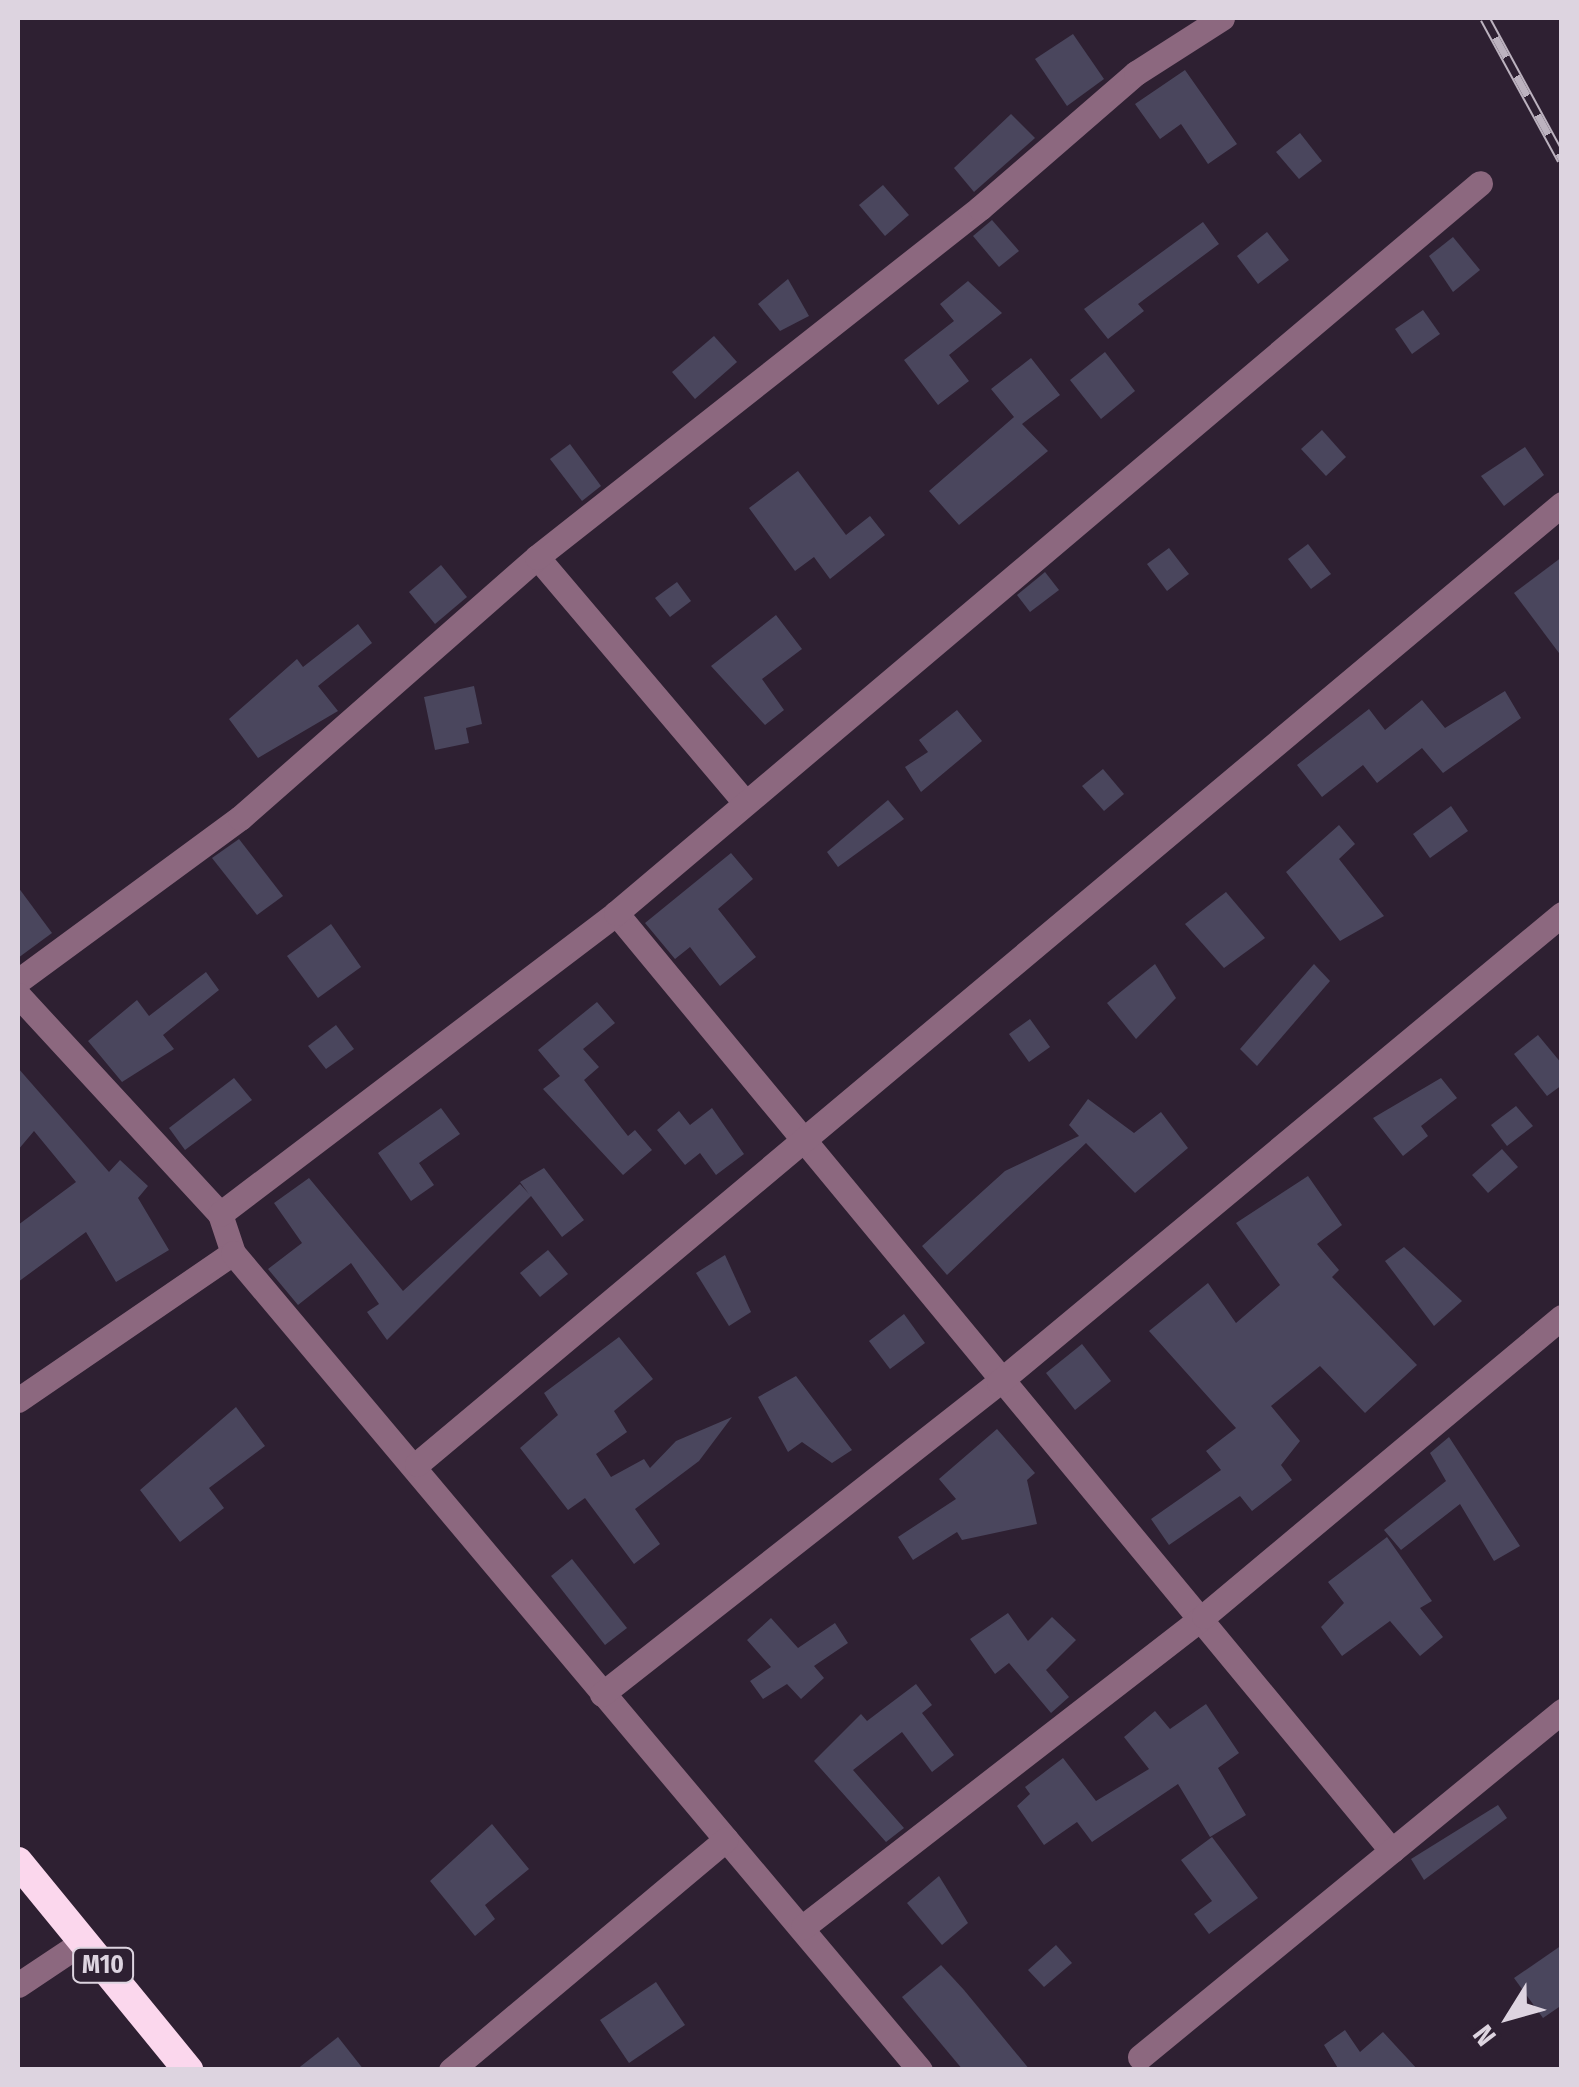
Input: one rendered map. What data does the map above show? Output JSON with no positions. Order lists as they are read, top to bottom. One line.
{"streets":{"highway":["M10"]},"north":"bottom left"}
